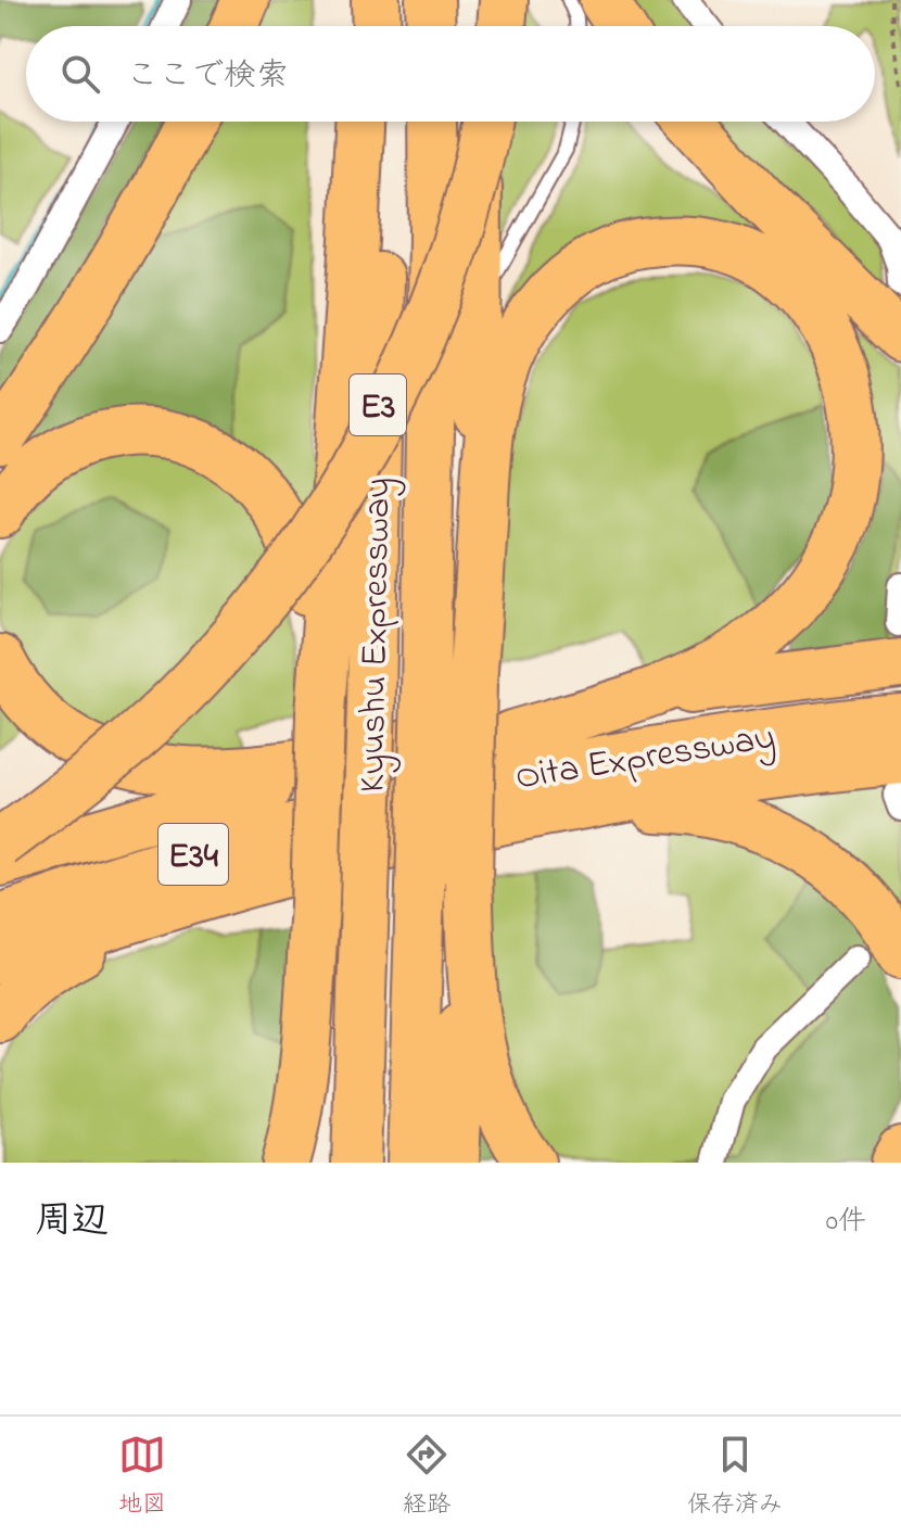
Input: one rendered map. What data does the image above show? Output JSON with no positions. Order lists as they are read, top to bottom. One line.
{"streets":{"highway":["E3","Kyushu Expressway","Oita Expressway","E34"]},"crossings":[["Oita Expressway","E34"]],"page":{"search":"ここで検索","heading":["周辺","0件"],"nav":["地図","経路","保存済み"]}}
